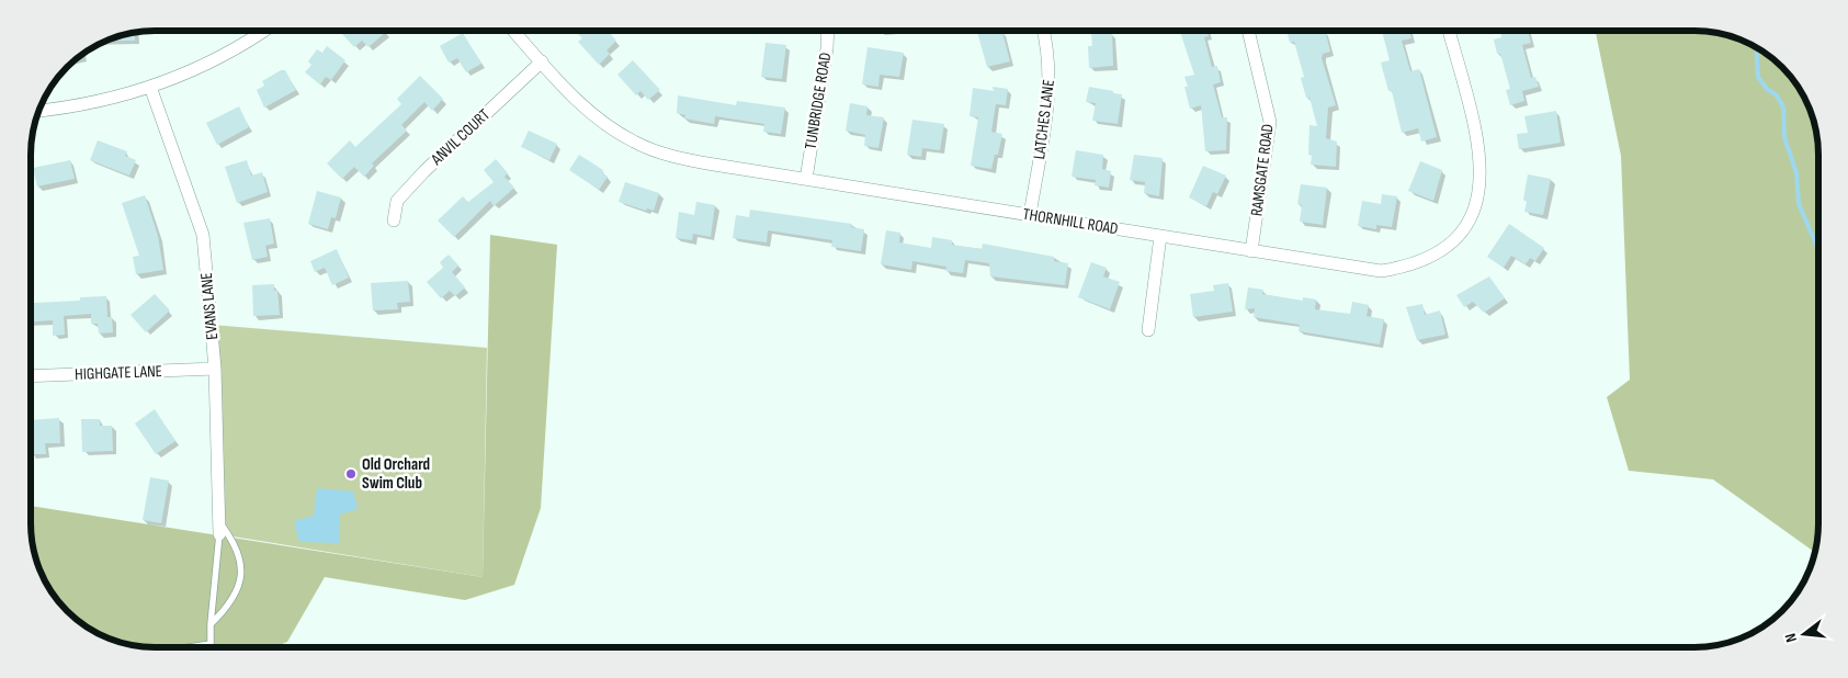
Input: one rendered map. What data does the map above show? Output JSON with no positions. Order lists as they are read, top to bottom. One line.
{"streets":{"street":["TUNBRIDGE ROAD","LATCHES LANE","ANVIL COURT","RAMSGATE ROAD","THORNHILL ROAD","EVANS LANE","HIGHGATE LANE"]},"crossings":[["TUNBRIDGE ROAD","THORNHILL ROAD"],["LATCHES LANE","THORNHILL ROAD"],["ANVIL COURT","THORNHILL ROAD"],["RAMSGATE ROAD","THORNHILL ROAD"],["EVANS LANE","HIGHGATE LANE"]],"places":["Old Orchard Swim Club"],"north":"left"}
